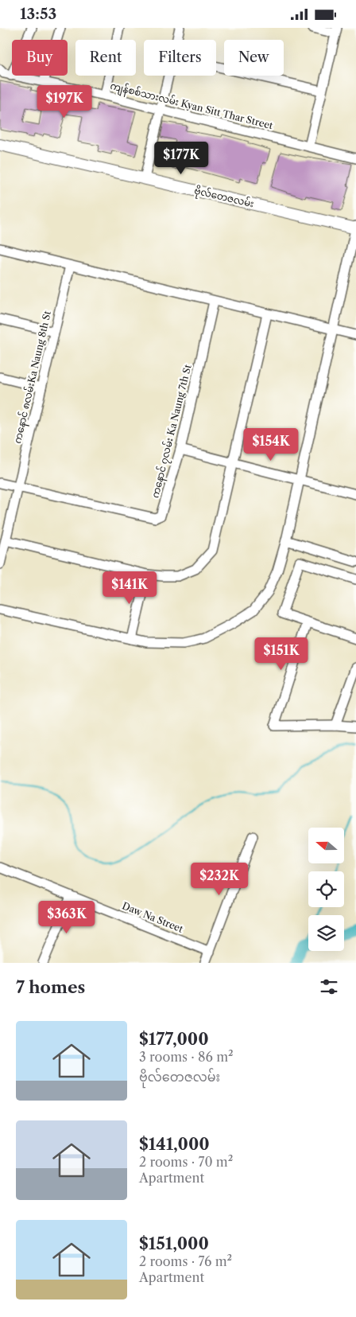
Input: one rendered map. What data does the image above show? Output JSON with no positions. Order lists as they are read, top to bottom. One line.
{"streets":{"main road":["ဗိုလ်တေဇလမ်း"],"street":["ကျန်စစ်သားလမ်း Kyan Sitt Thar Street","ကနောင် ၈လမ်းKa Naung 8th St","ကနောင် ၇လမ်း Ka Naung 7th St","Daw Na Street"]},"crossings":[["ကနောင် ၈လမ်းKa Naung 8th St","ကနောင် ၇လမ်း Ka Naung 7th St"]],"north":"left","page":{"status":"13:53","chip":["Buy","Rent","Filters","New"],"price":["$197K","$177K","$154K","$141K","$151K","$232K","$363K"],"heading":"7 homes","list":[{"name":"$177,000","note":"3 rooms · 86 m² · ဗိုလ်တေဇလမ်း"},{"name":"$141,000","note":"2 rooms · 70 m² · Apartment"},{"name":"$151,000","note":"2 rooms · 76 m² · Apartment"}]}}
